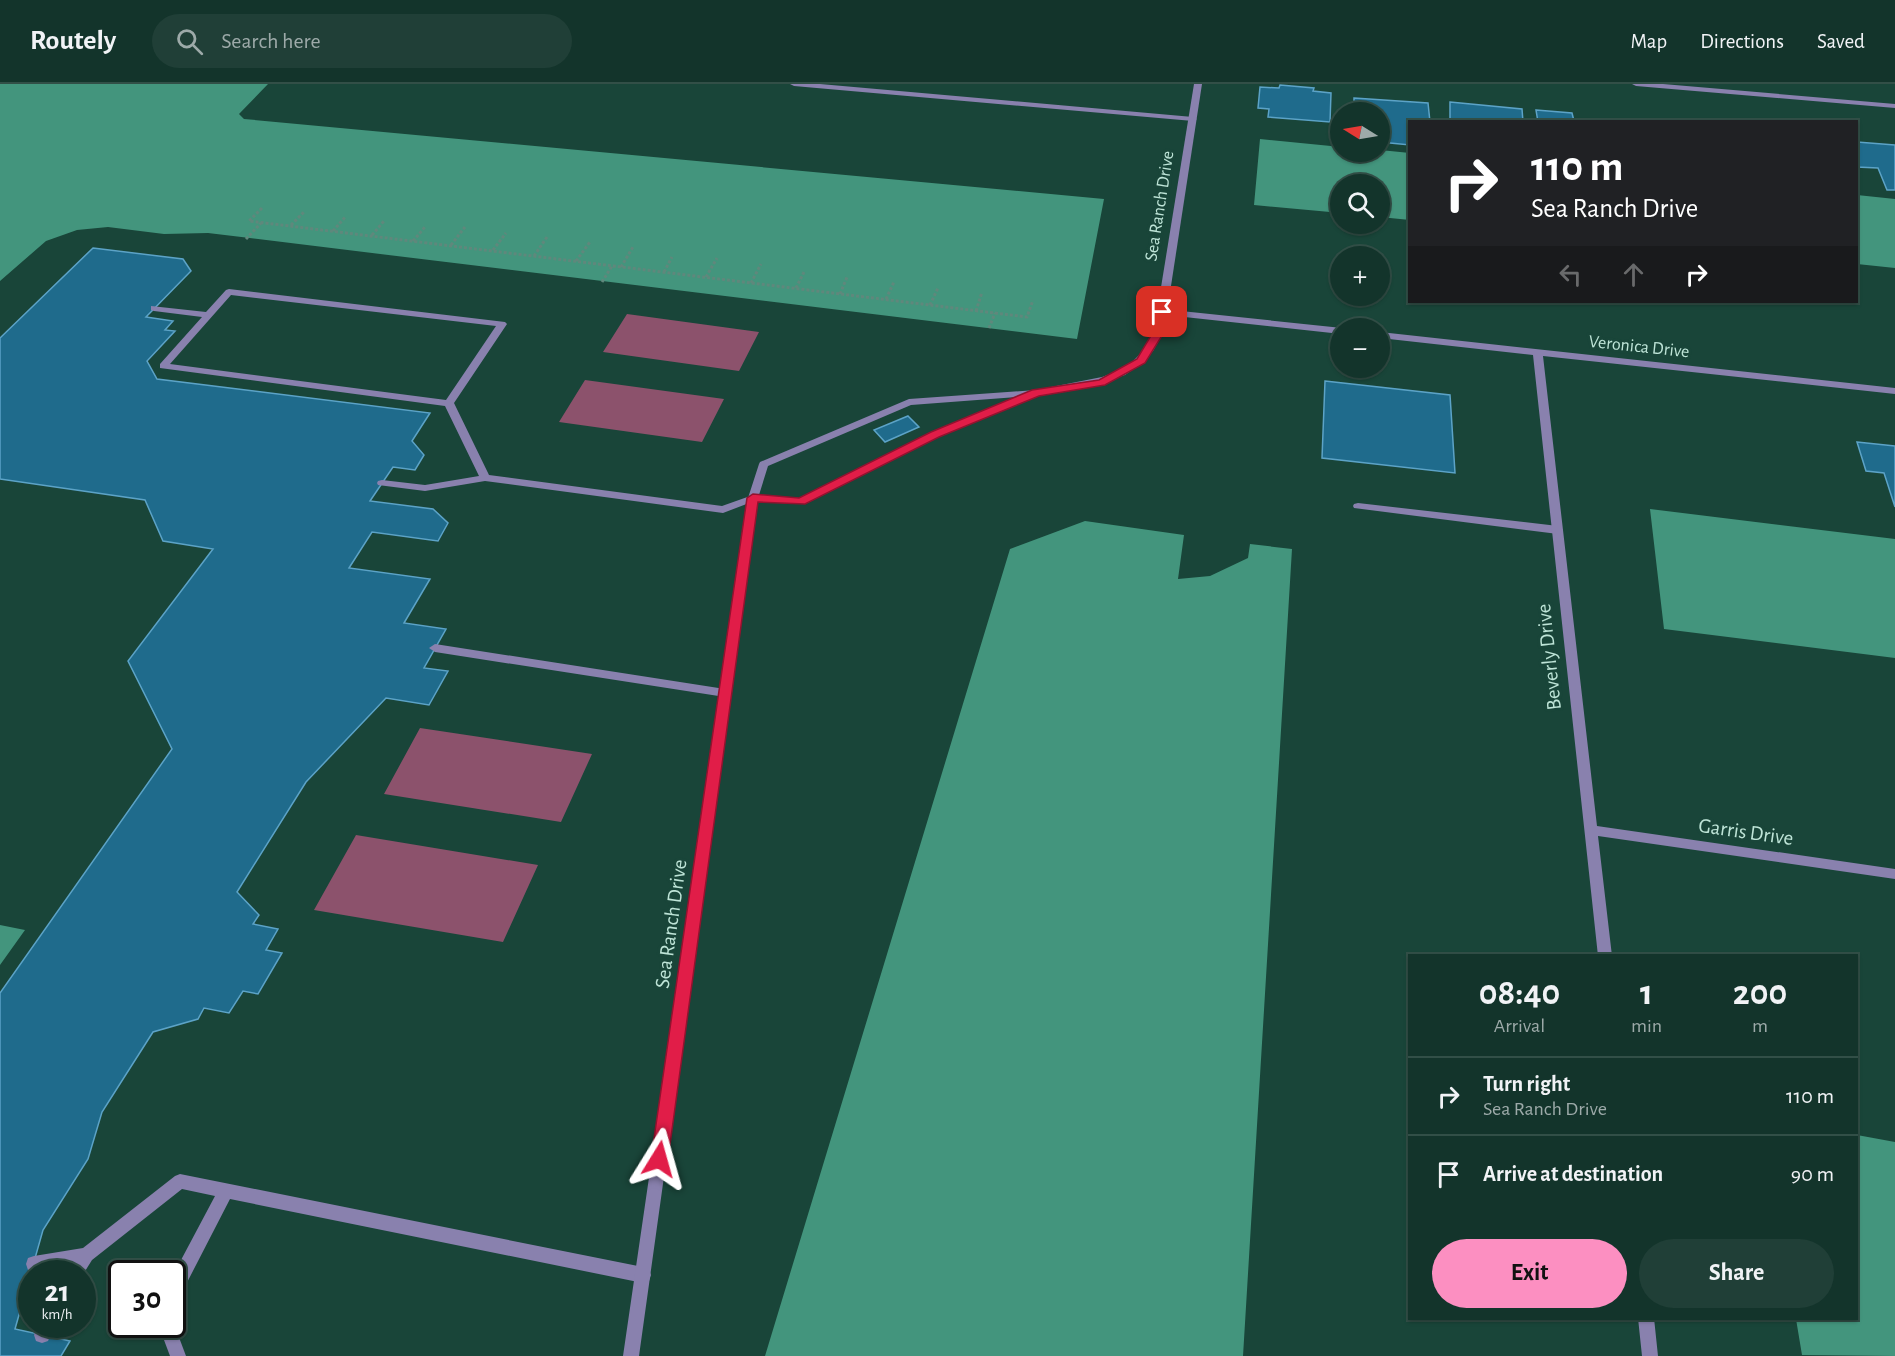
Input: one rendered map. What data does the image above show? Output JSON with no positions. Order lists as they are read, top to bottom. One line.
{"streets":{"street":["Sea Ranch Drive","Veronica Drive","Beverly Drive","Garris Drive"]},"crossings":[["Veronica Drive","Beverly Drive"],["Beverly Drive","Garris Drive"]],"north":"left","page":{"header":"Routely","search":"Search here","nav":["Map","Directions","Saved"],"map_buttons":["+","−"],"turn":["110 m","Sea Ranch Drive"],"eta":["08:40","Arrival","1","min","200","m"],"list":[{"name":"Turn right","note":"Sea Ranch Drive","value":"110 m"},{"name":"Arrive at destination","value":"90 m"}],"buttons":["Exit","Share"],"speed":"21 km/h","limit":"30"}}
